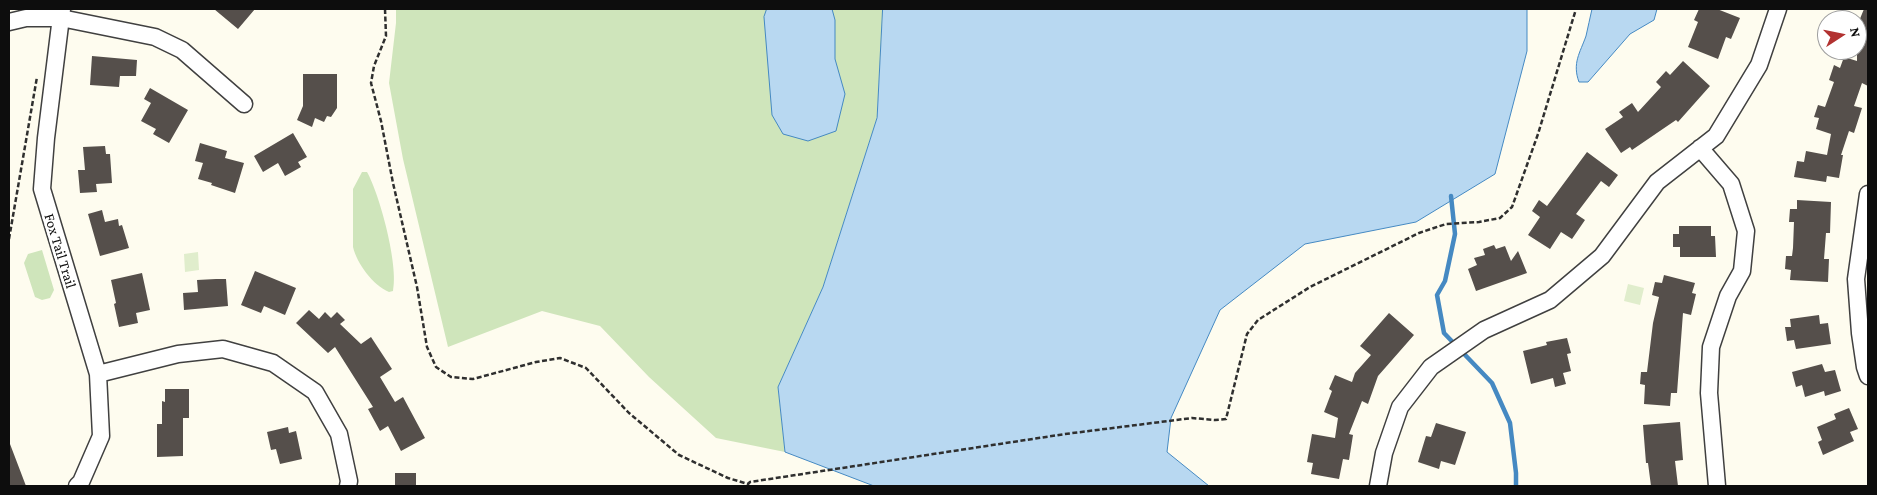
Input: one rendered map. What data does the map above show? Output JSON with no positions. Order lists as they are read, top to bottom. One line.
{"streets":{"street":["Fox Tail Trail"]},"north":"right"}
